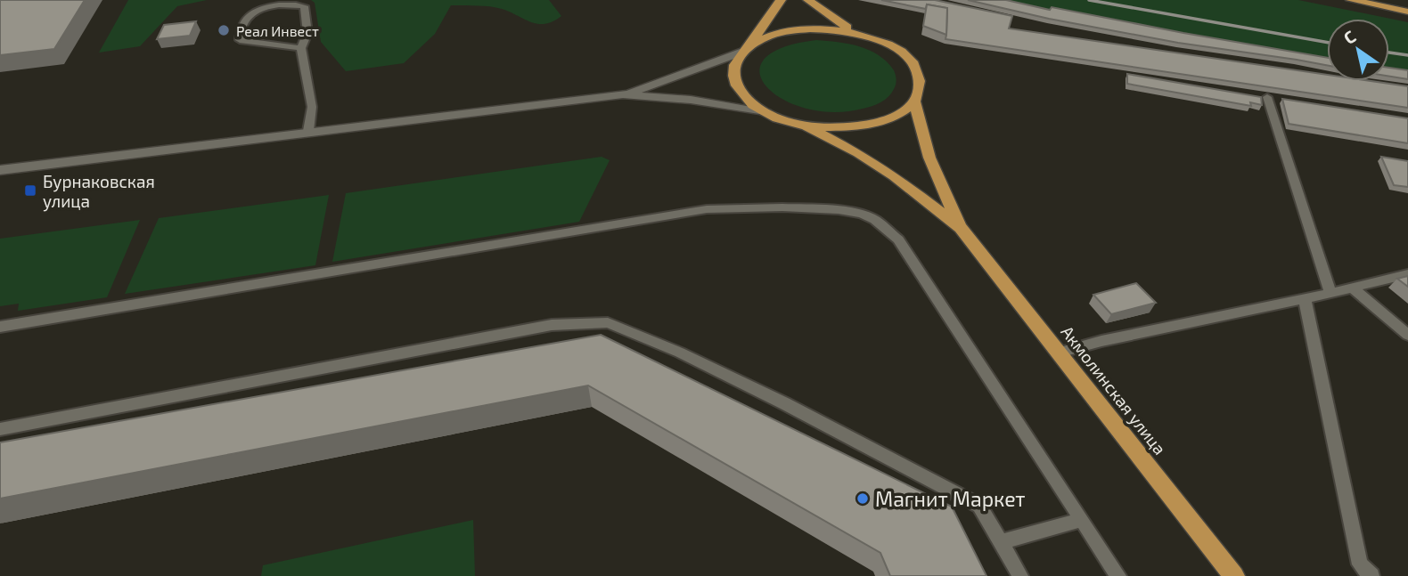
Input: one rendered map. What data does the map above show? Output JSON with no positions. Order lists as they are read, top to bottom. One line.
{"streets":{"main road":["Акмолинская улица"]},"places":{"other":["Реал Инвест","Магнит Маркет"],"transit":["Бурнаковская улица"]},"north":"top left"}
